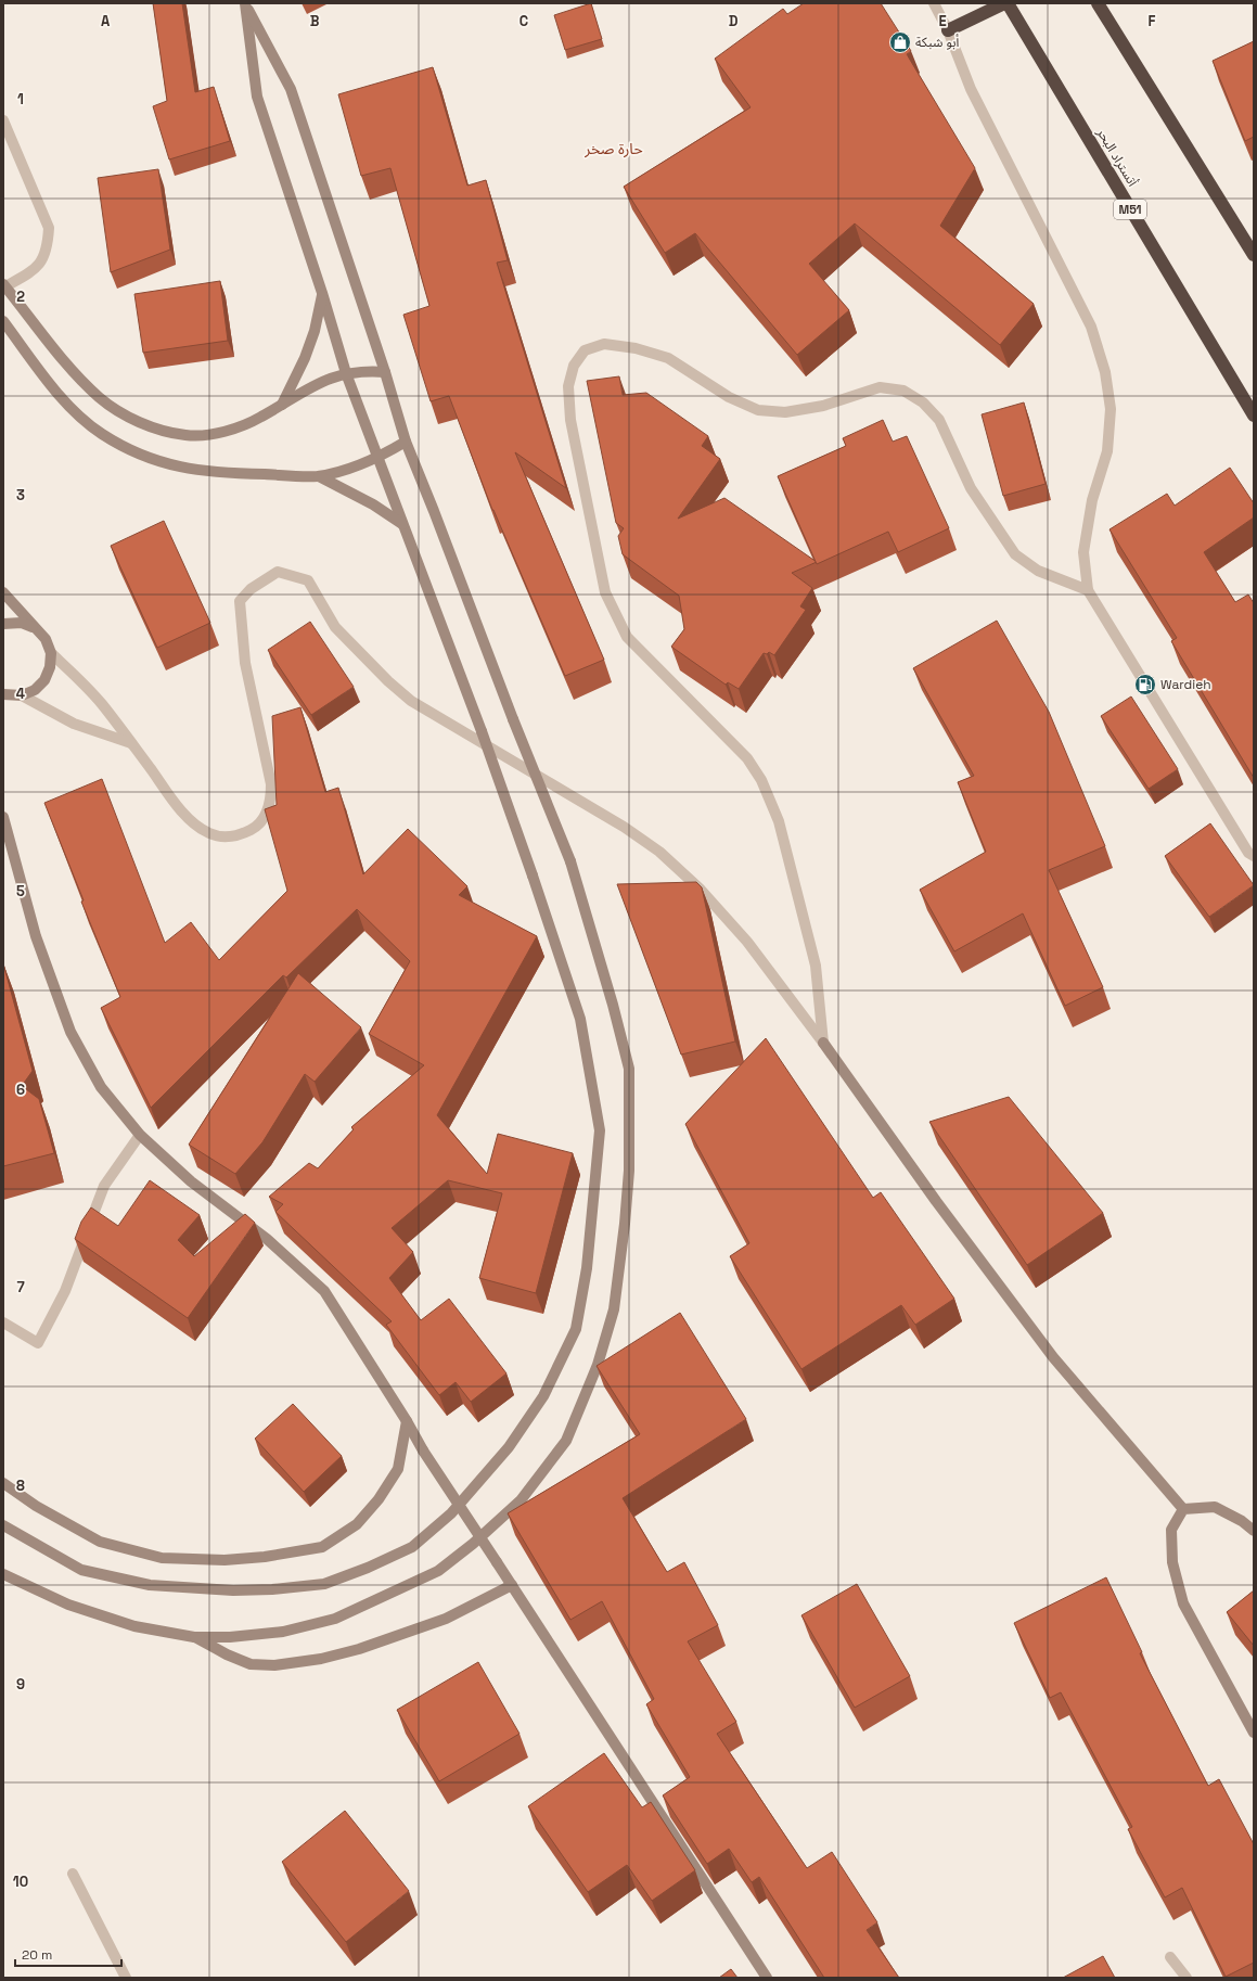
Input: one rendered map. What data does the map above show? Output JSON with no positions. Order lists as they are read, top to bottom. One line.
{"streets":{"highway":["أتستراد البحر","M51"]},"districts":["حارة صخر"],"places":{"shop":["أبو شبكة"],"fuel station":["Wardieh"]},"scale_bar":"20 m","grid":{"columns":["A","B","C","D","E","F"],"rows":["1","2","3","4","5","6","7","8","9","10"]}}
